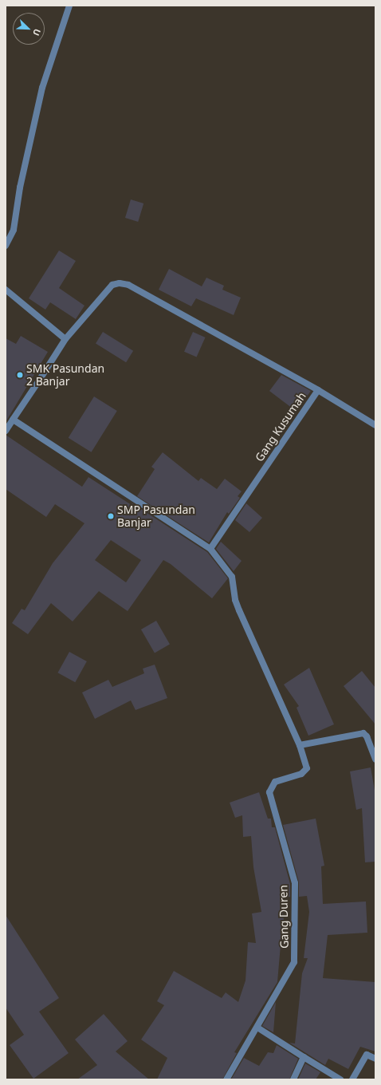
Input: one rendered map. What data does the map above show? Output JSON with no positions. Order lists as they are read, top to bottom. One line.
{"streets":{"street":["Gang Kusumah","Gang Duren"]},"crossings":[["Gang Kusumah","Gang Duren"]],"places":["SMK Pasundan 2 Banjar","SMP Pasundan Banjar"],"north":"bottom right"}
